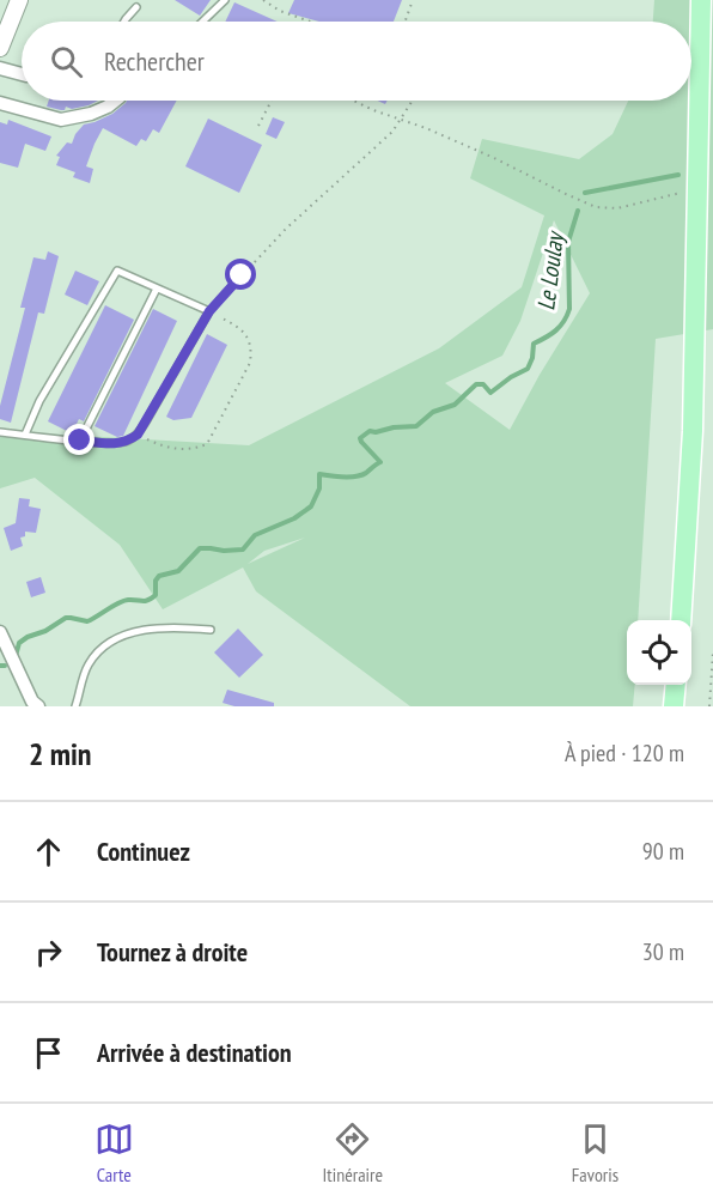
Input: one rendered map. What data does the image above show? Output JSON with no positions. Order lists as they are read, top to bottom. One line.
{"water":["Le Loulay"],"page":{"search":"Rechercher","heading":["2 min","À pied · 120 m"],"list":[["Continuez","90 m"],["Tournez à droite","30 m"],"Arrivée à destination"],"nav":["Carte","Itinéraire","Favoris"]}}
